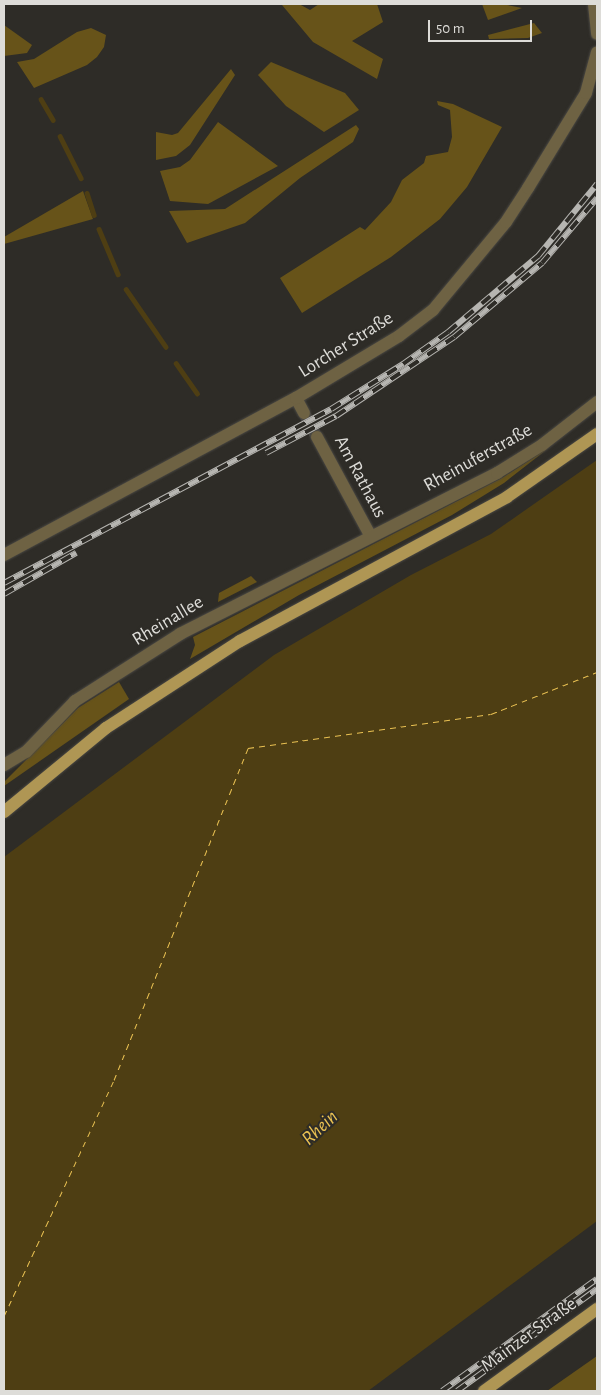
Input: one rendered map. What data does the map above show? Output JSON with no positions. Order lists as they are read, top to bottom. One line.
{"streets":{"main road":["Mainzer Straße"],"street":["Lorcher Straße","Rheinuferstraße","Am Rathaus","Rheinallee"]},"crossings":[["Rheinuferstraße","Am Rathaus"],["Rheinuferstraße","Rheinallee"],["Am Rathaus","Rheinallee"]],"water":["Rhein"],"scale_bar":"50 m"}
